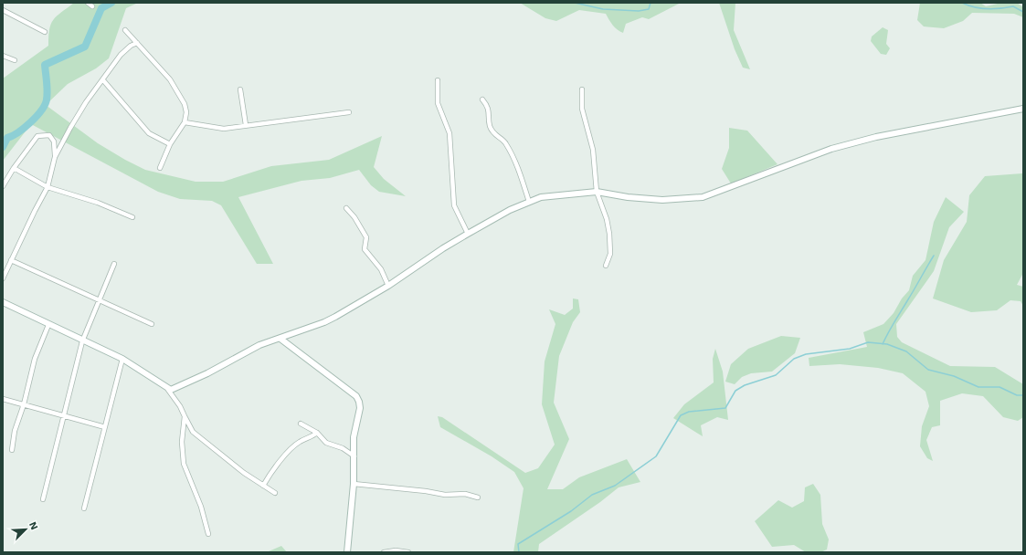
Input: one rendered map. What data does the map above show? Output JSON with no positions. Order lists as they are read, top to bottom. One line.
{"north":"top right"}
